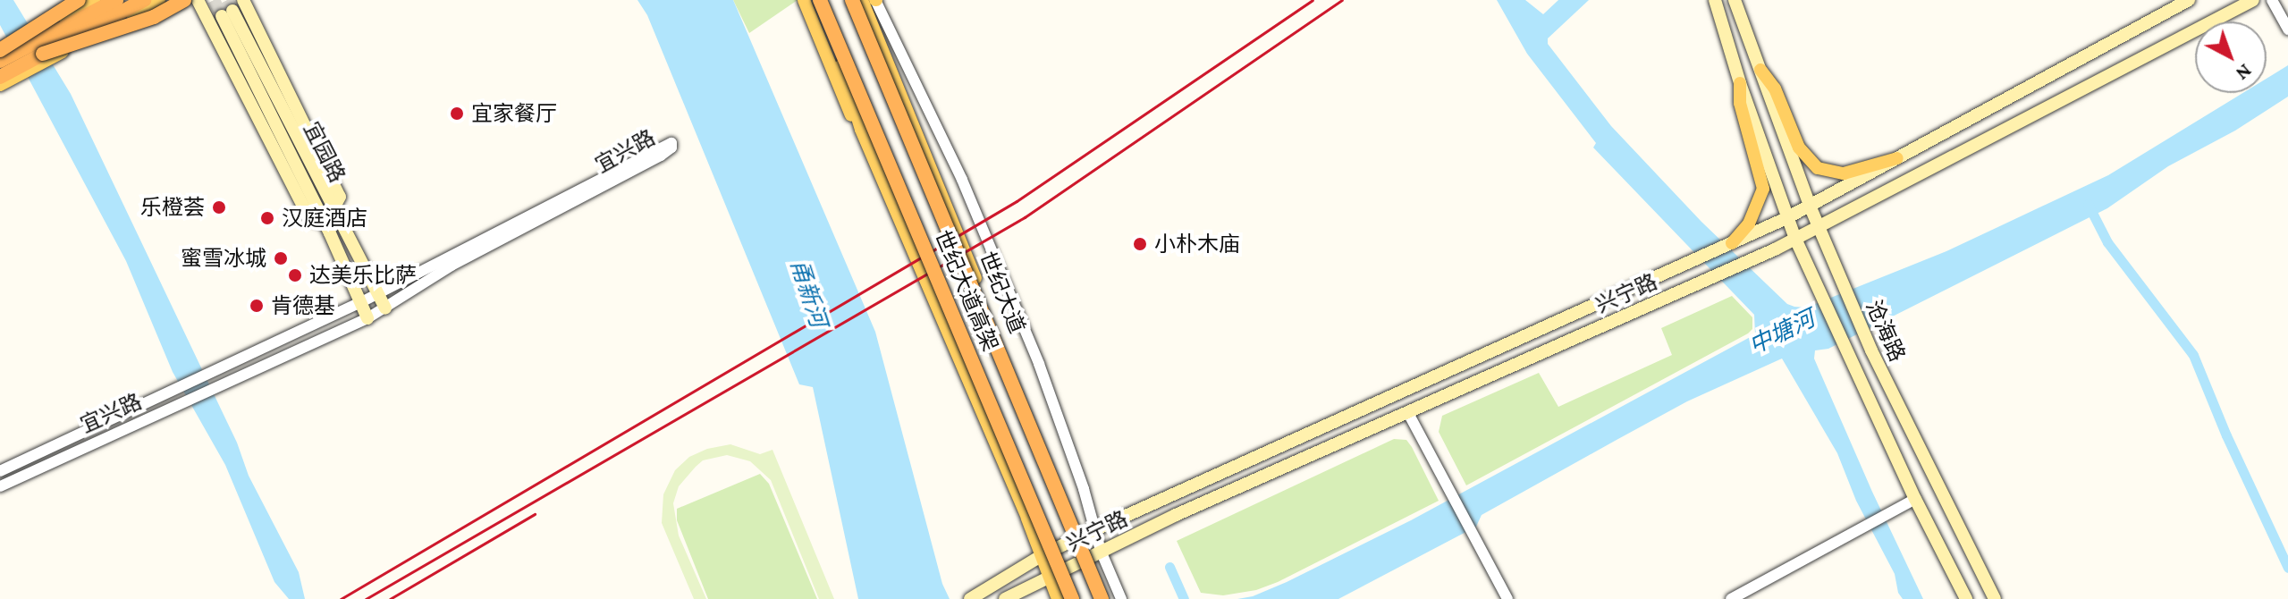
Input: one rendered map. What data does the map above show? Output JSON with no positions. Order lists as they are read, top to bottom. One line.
{"streets":{"highway":["世纪大道高架"],"main road":["宜园路","世纪大道","兴宁路","沧海路"],"street":["宜兴路"]},"crossings":[["宜兴路","宜园路"],["世纪大道","兴宁路"],["兴宁路","沧海路"]],"water":["甬新河","中塘河"],"places":["宜家餐厅","乐橙荟","汉庭酒店","小朴木庙","蜜雪冰城","达美乐比萨","肯德基"],"north":"bottom right"}
